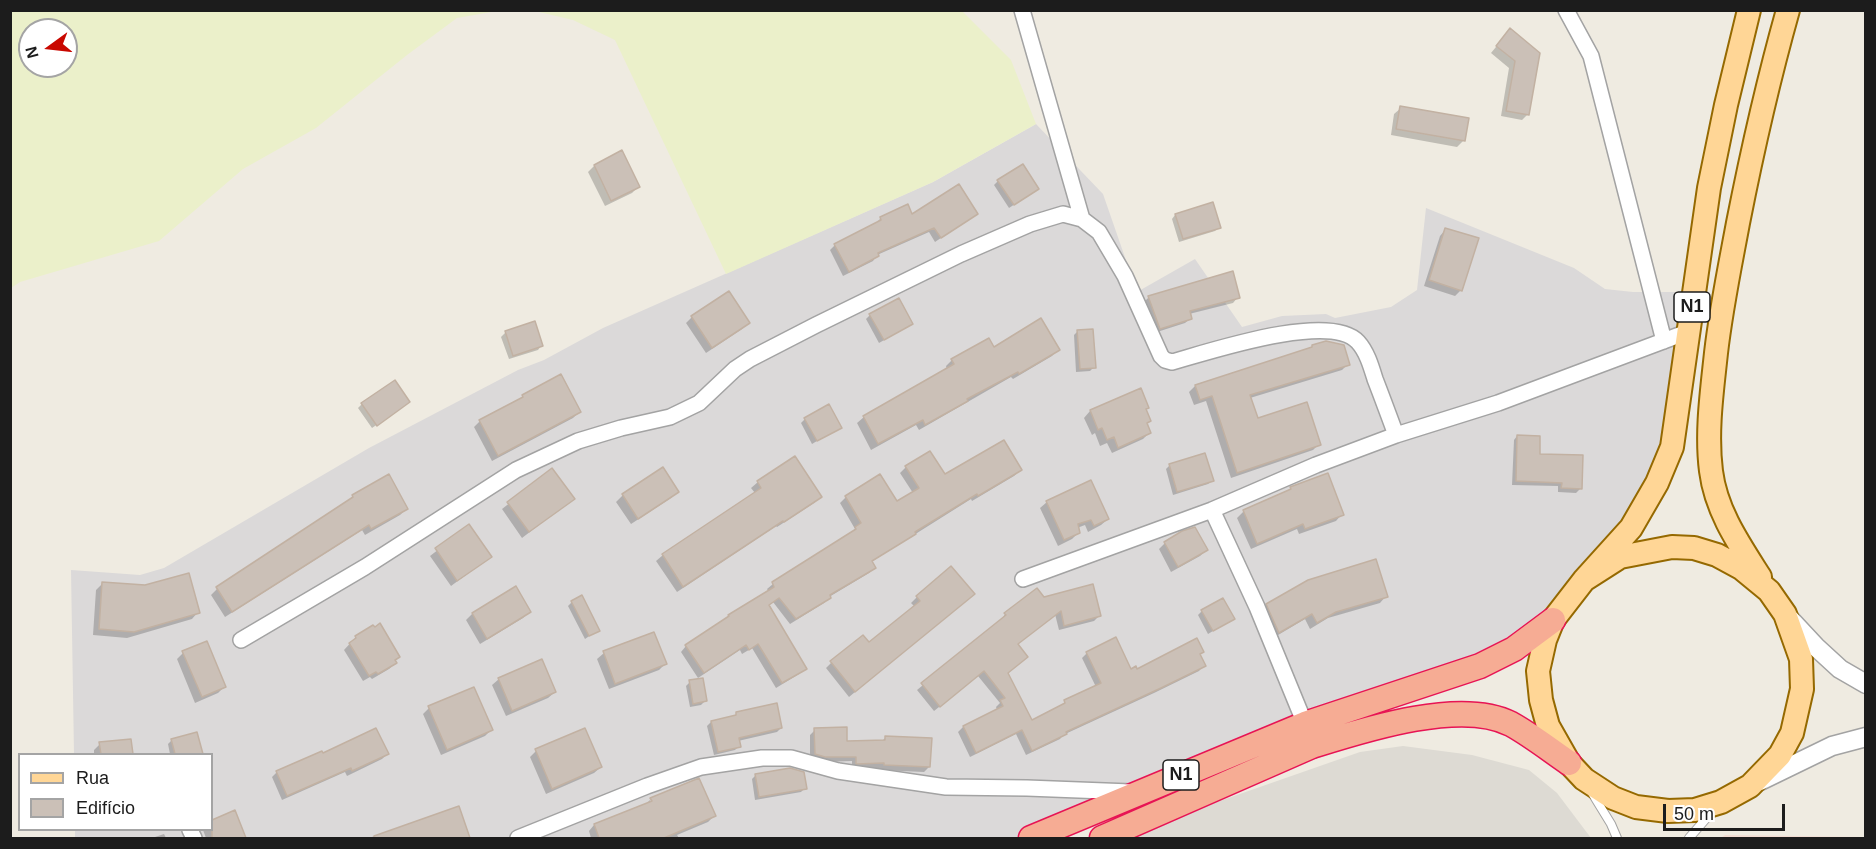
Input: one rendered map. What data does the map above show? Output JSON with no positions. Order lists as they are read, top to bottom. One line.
{"streets":{"highway":["N1"]},"legend":["Rua","Edifício"],"scale_bar":"50 m","north":"left"}
